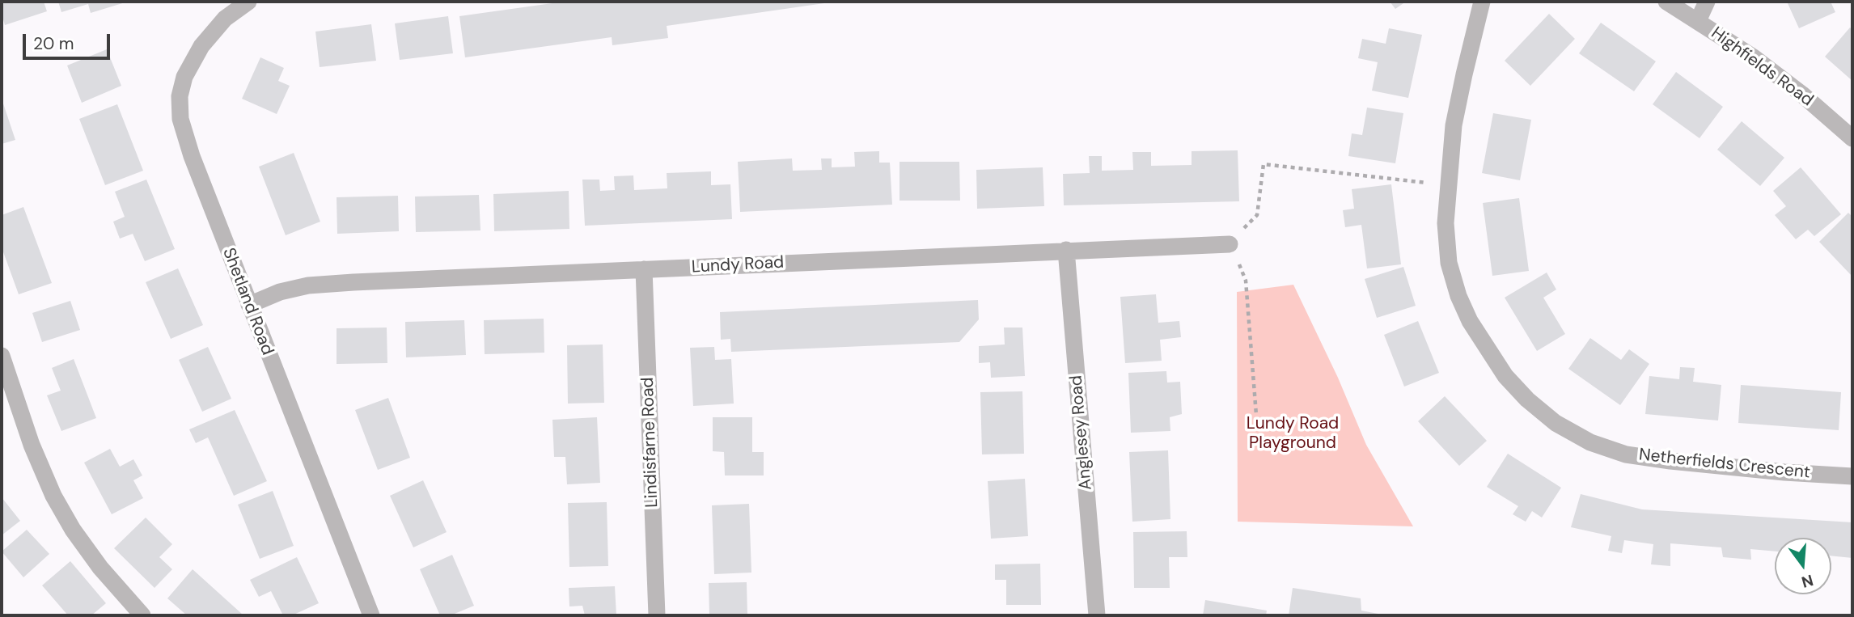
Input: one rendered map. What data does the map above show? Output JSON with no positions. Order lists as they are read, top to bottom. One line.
{"streets":{"street":["Highfields Road","Lundy Road","Shetland Road","Anglesey Road","Lindisfarne Road","Netherfields Crescent"]},"crossings":[["Lundy Road","Shetland Road"],["Lundy Road","Anglesey Road"],["Lundy Road","Lindisfarne Road"]],"parks":["Lundy Road Playground"],"scale_bar":"20 m","north":"bottom"}
